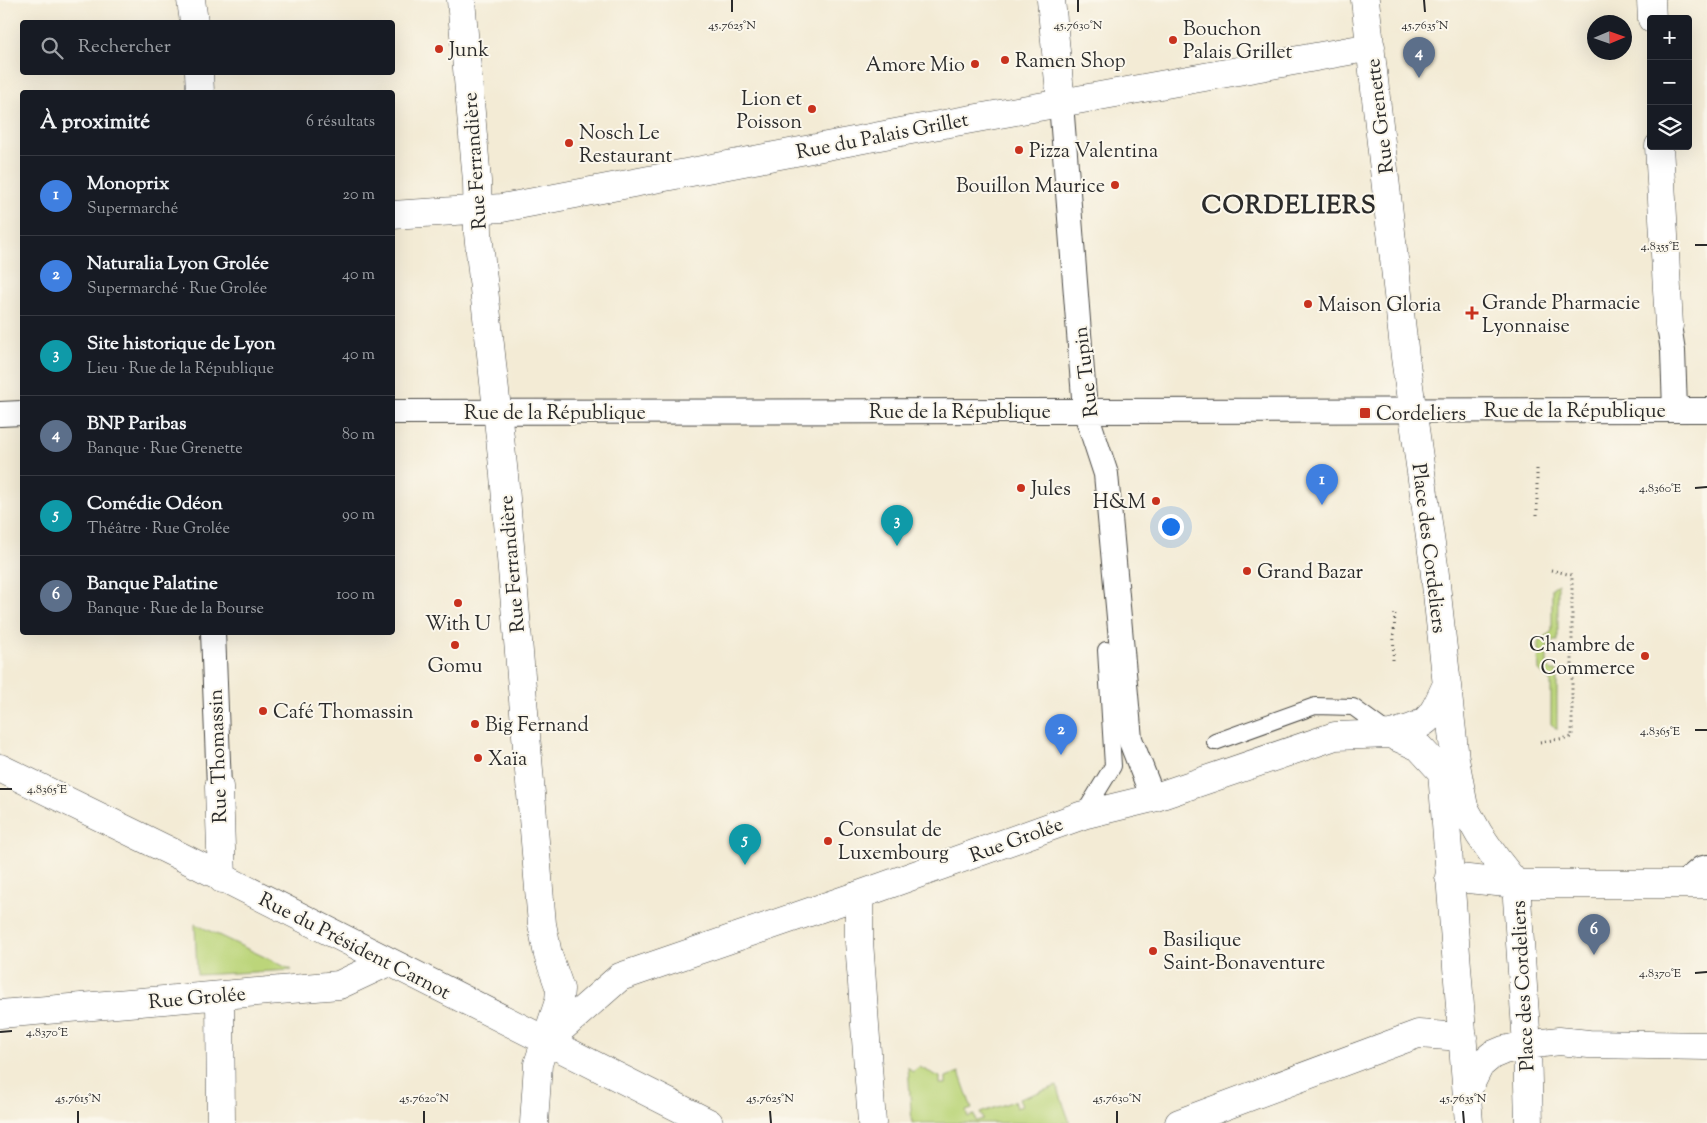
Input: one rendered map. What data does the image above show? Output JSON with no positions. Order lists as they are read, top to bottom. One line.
{"streets":{"street":["Rue Grenette","Rue du Palais Grillet","Rue Ferrandière","Rue Tupin","Rue de la République","Place des Cordeliers","Rue Thomassin","Rue Grolée","Rue du Président Carnot"]},"crossings":[["Rue Grenette","Rue du Palais Grillet"],["Rue Grenette","Rue de la République"],["Rue Grenette","Place des Cordeliers"],["Rue du Palais Grillet","Rue Ferrandière"],["Rue du Palais Grillet","Rue Tupin"],["Rue Ferrandière","Rue de la République"],["Rue Ferrandière","Rue Grolée"],["Rue Ferrandière","Rue du Président Carnot"],["Rue Tupin","Rue de la République"],["Rue Tupin","Rue Grolée"],["Rue de la République","Place des Cordeliers"],["Place des Cordeliers","Rue Grolée"],["Rue Thomassin","Rue du Président Carnot"],["Rue Grolée","Rue du Président Carnot"]],"districts":["CORDELIERS"],"places":{"other":["Bouchon Palais Grillet","Junk","Ramen Shop","Amore Mio","Lion et Poisson","Nosch Le Restaurant","Pizza Valentina","Bouillon Maurice","Maison Gloria","Jules","H&M","Grand Bazar","With U","Gomu","Chambre de Commerce","Café Thomassin","Big Fernand","Xaïa","Consulat de Luxembourg","Basilique Saint-Bonaventure"],"health":["Grande Pharmacie Lyonnaise"],"transit":["Cordeliers"]},"north":"right","page":{"map_buttons":["+","−"],"search":"Rechercher","pins":["4","1","3","2","5","6"],"heading":["À proximité","6 résultats"],"list":[{"mark":"1","name":"Monoprix","note":"Supermarché","value":"20 m"},{"mark":"2","name":"Naturalia Lyon Grolée","note":"Supermarché · Rue Grolée","value":"40 m"},{"mark":"3","name":"Site historique de Lyon","note":"Lieu · Rue de la République","value":"40 m"},{"mark":"4","name":"BNP Paribas","note":"Banque · Rue Grenette","value":"80 m"},{"mark":"5","name":"Comédie Odéon","note":"Théâtre · Rue Grolée","value":"90 m"},{"mark":"6","name":"Banque Palatine","note":"Banque · Rue de la Bourse","value":"100 m"}]},"coordinates":["45.7625°N","45.7630°N","45.7635°N","4.8355°E","4.8360°E","4.8365°E","4.8370°E","45.7615°N","45.7620°N"]}
